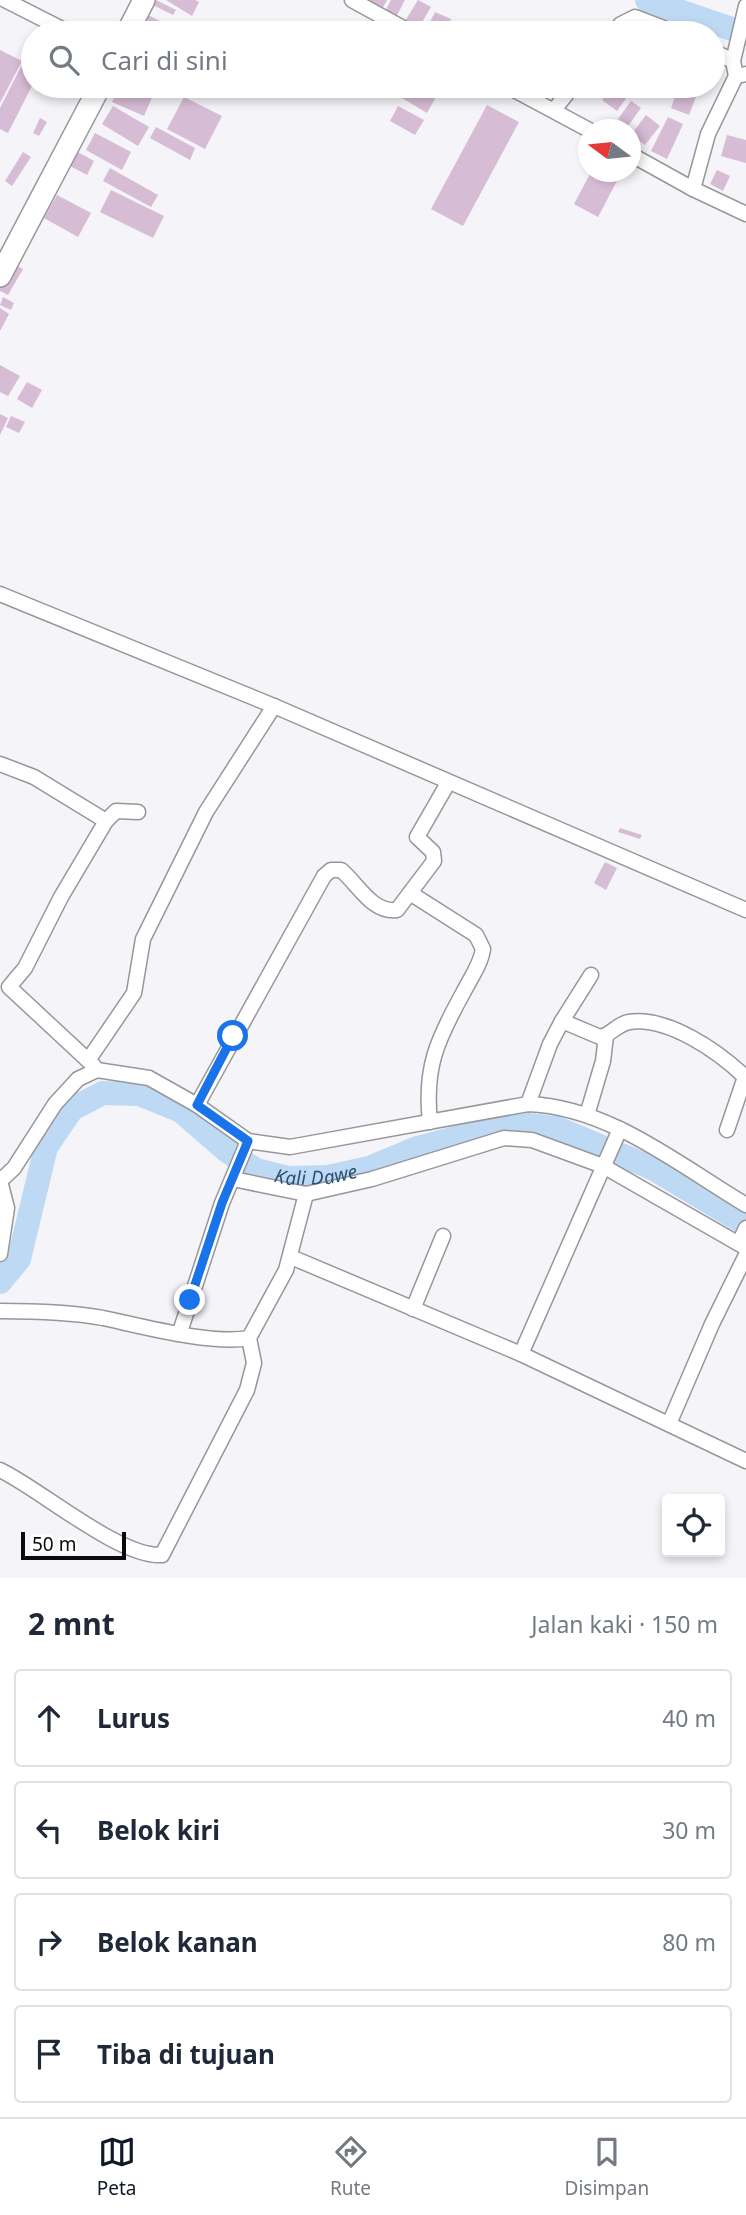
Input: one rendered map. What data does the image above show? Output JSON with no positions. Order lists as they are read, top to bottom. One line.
{"water":["Kali Dawe"],"scale_bar":"50 m","north":"left","page":{"search":"Cari di sini","scale":"50 m","heading":["2 mnt","Jalan kaki · 150 m"],"list":[["Lurus","40 m"],["Belok kiri","30 m"],["Belok kanan","80 m"],"Tiba di tujuan"],"nav":["Peta","Rute","Disimpan"]}}
